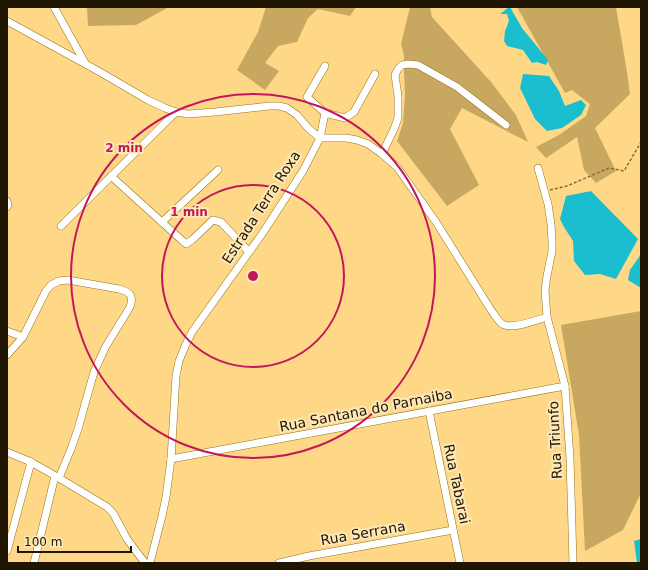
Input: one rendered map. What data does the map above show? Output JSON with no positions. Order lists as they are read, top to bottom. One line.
{"streets":{"street":["Estrada Terra Roxa","Rua Santana do Parnaiba","Rua Triunfo","Rua Tabarai","Rua Serrana"]},"crossings":[["Estrada Terra Roxa","Rua Santana do Parnaiba"],["Rua Santana do Parnaiba","Rua Triunfo"],["Rua Santana do Parnaiba","Rua Tabarai"],["Rua Tabarai","Rua Serrana"]],"scale_bar":"100 m","rings":["2 min","1 min"]}
